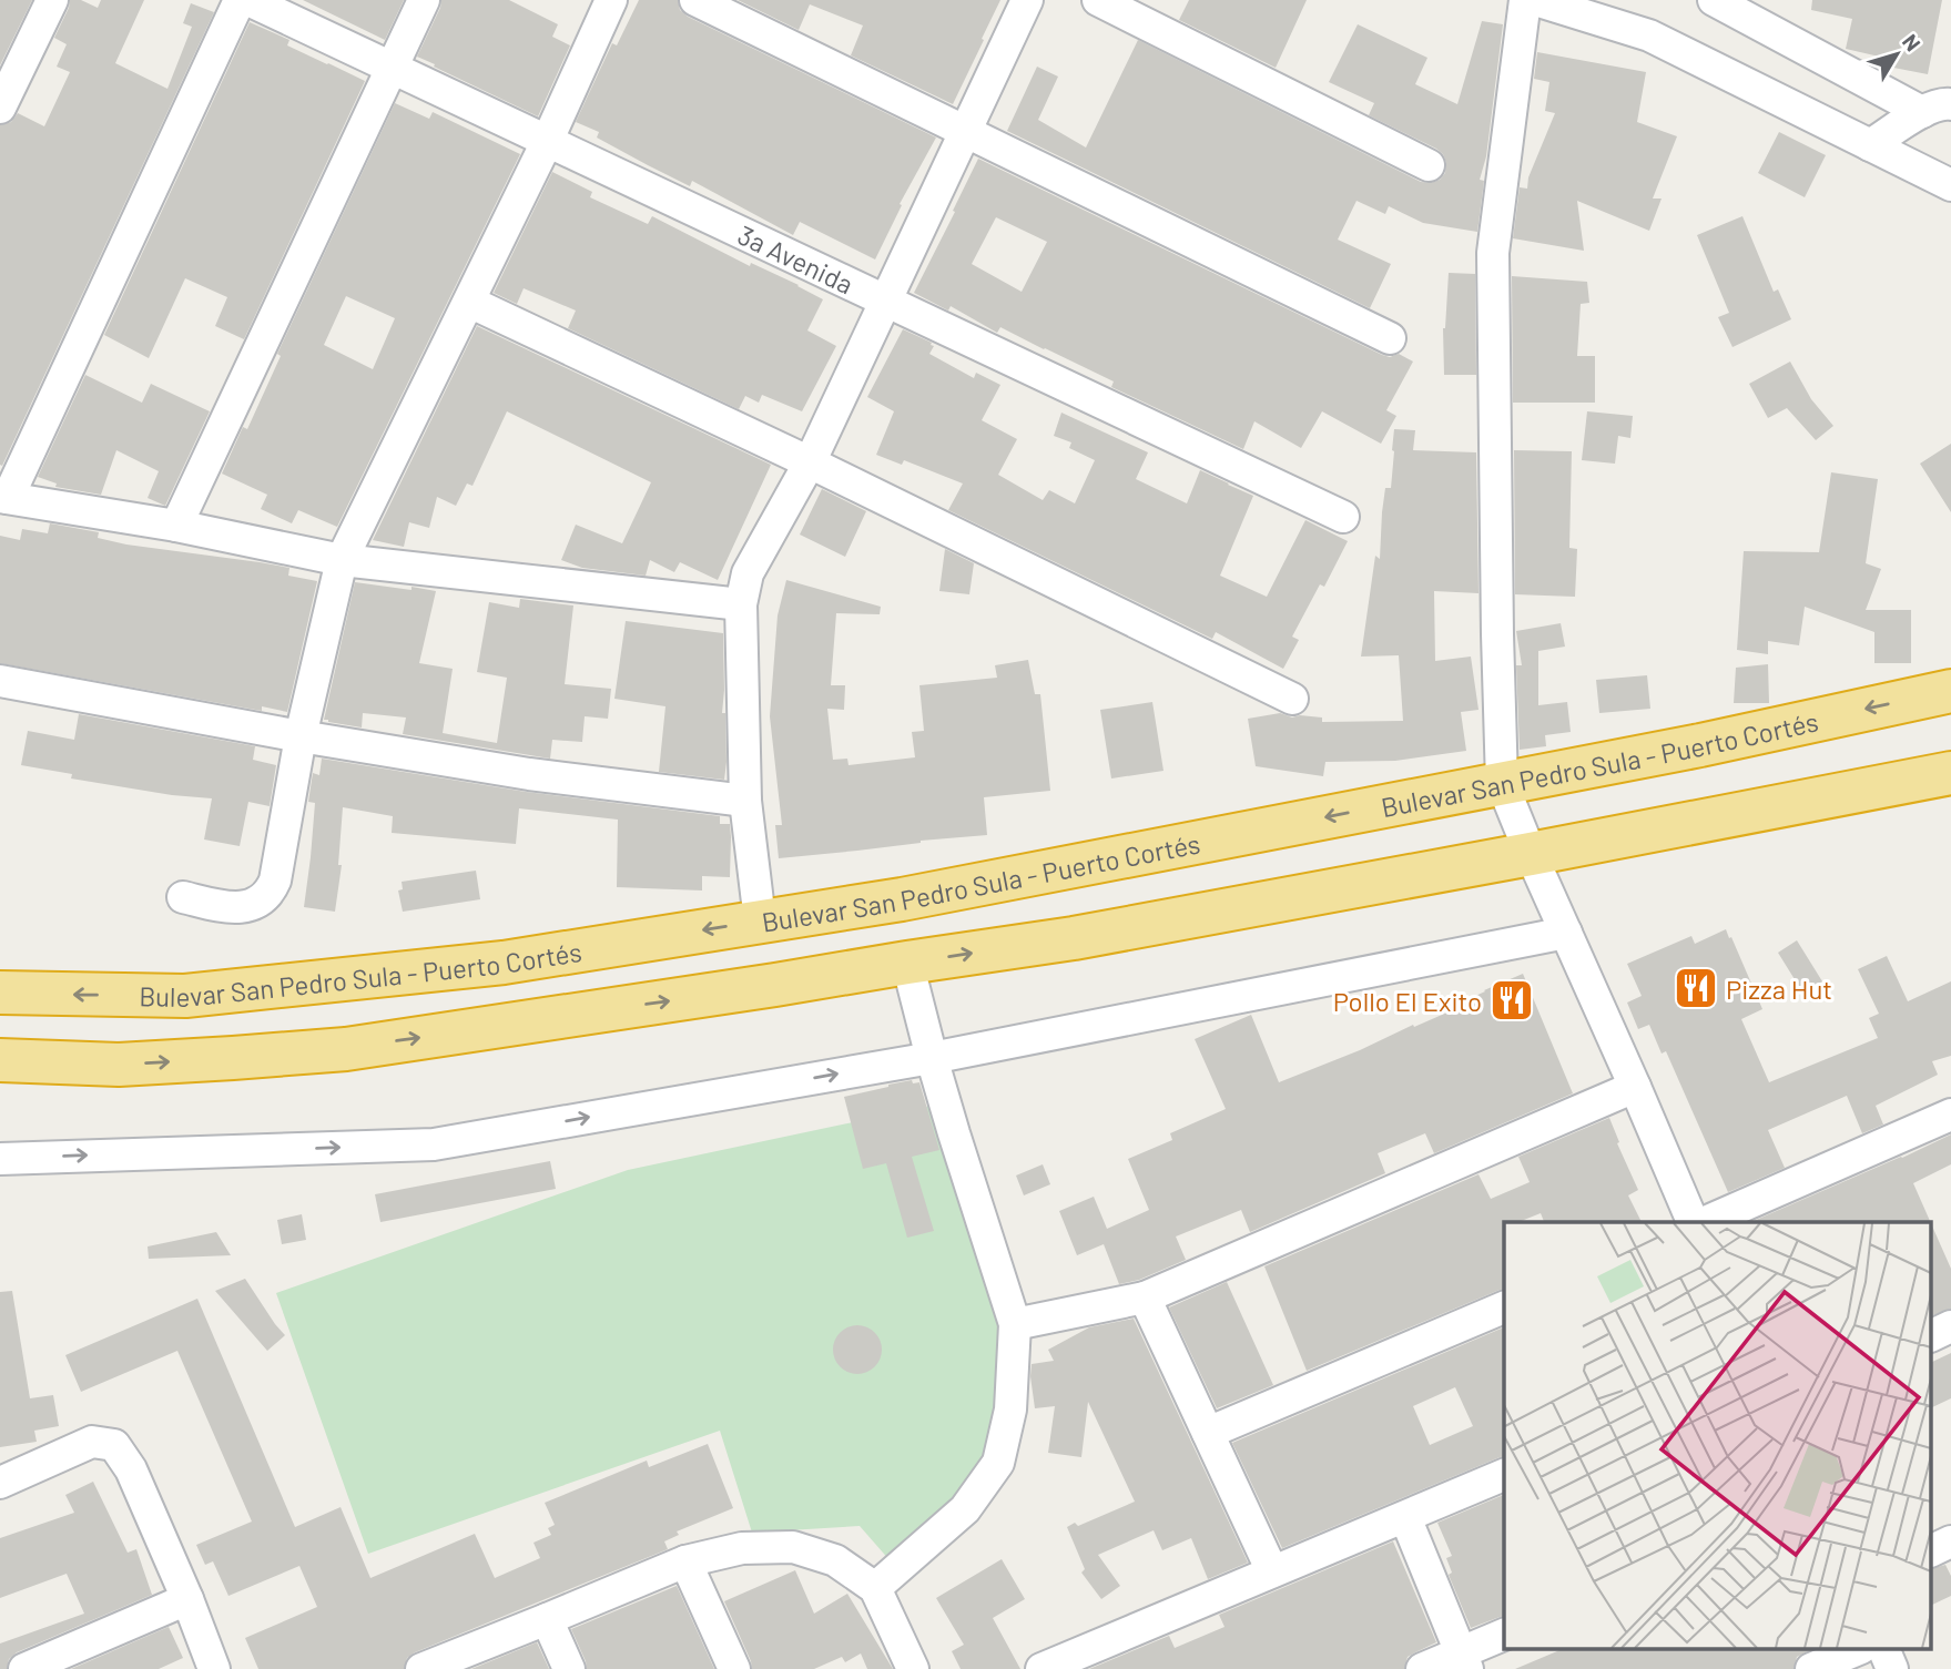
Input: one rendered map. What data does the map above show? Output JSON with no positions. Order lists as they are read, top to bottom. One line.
{"streets":{"highway":["Bulevar San Pedro Sula - Puerto Cortés"],"street":["3a Avenida"]},"places":{"restaurant":["Pizza Hut","Pollo El Exito"]},"north":"top right"}
